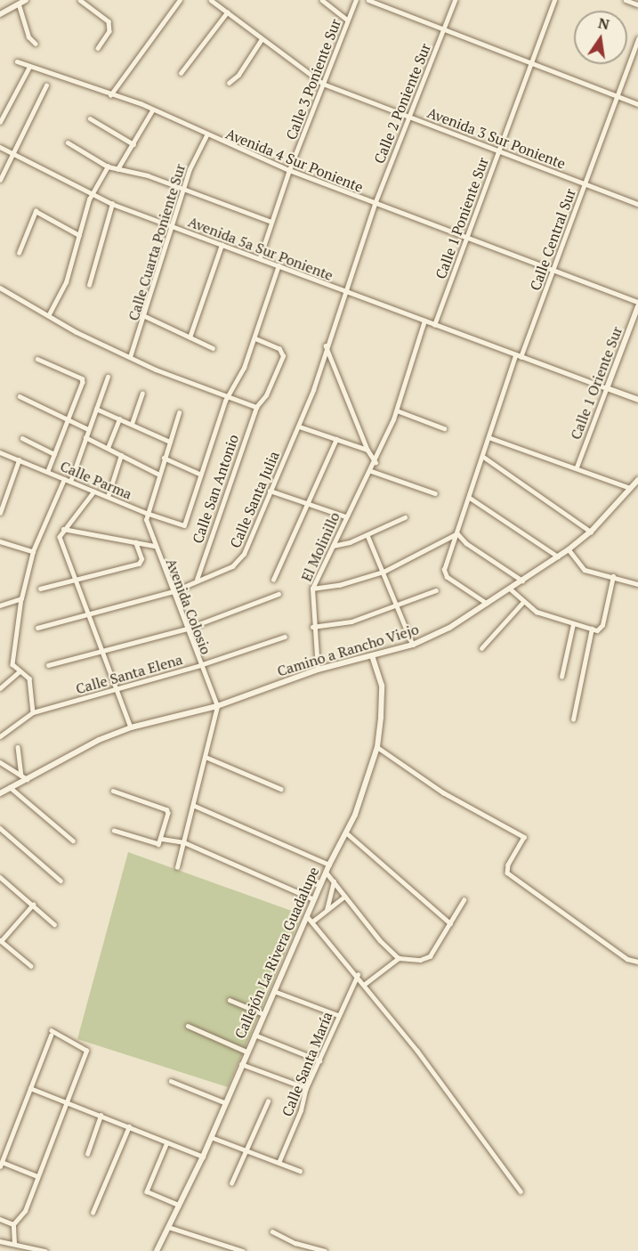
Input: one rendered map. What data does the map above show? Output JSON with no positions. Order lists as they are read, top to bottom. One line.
{"streets":{"street":["Calle 3 Poniente Sur","Calle 2 Poniente Sur","Avenida 3 Sur Poniente","Avenida 4 Sur Poniente","Calle 1 Poniente Sur","Calle Central Sur","Calle Cuarta Poniente Sur","Avenida 5a Sur Poniente","Calle 1 Oriente Sur","Calle Parma","Calle San Antonio","Calle Santa Julia","El Molinillo","Avenida Colosio","Camino a Rancho Viejo","Calle Santa Elena","Callejón La Rivera Guadalupe","Calle Santa María"]},"crossings":[["Calle 3 Poniente Sur","Avenida 3 Sur Poniente"],["Calle 3 Poniente Sur","Avenida 4 Sur Poniente"],["Calle 3 Poniente Sur","Avenida 5a Sur Poniente"],["Calle 2 Poniente Sur","Avenida 3 Sur Poniente"],["Calle 2 Poniente Sur","Avenida 4 Sur Poniente"],["Calle 2 Poniente Sur","Avenida 5a Sur Poniente"],["Calle 2 Poniente Sur","Calle Santa Julia"],["Avenida 3 Sur Poniente","Calle 1 Poniente Sur"],["Avenida 3 Sur Poniente","Calle Central Sur"],["Avenida 4 Sur Poniente","Calle 1 Poniente Sur"],["Avenida 4 Sur Poniente","Calle Central Sur"],["Avenida 4 Sur Poniente","Calle Cuarta Poniente Sur"],["Calle 1 Poniente Sur","Avenida 5a Sur Poniente"],["Calle Central Sur","Avenida 5a Sur Poniente"],["Calle Central Sur","Camino a Rancho Viejo"],["Calle Cuarta Poniente Sur","Avenida 5a Sur Poniente"],["Avenida 5a Sur Poniente","Calle 1 Oriente Sur"],["Avenida 5a Sur Poniente","El Molinillo"],["Calle Parma","Avenida Colosio"],["Calle San Antonio","Calle Santa Julia"],["Calle Santa Julia","Avenida Colosio"],["El Molinillo","Camino a Rancho Viejo"],["Avenida Colosio","Camino a Rancho Viejo"],["Avenida Colosio","Calle Santa Elena"],["Camino a Rancho Viejo","Callejón La Rivera Guadalupe"]],"north":"top"}
